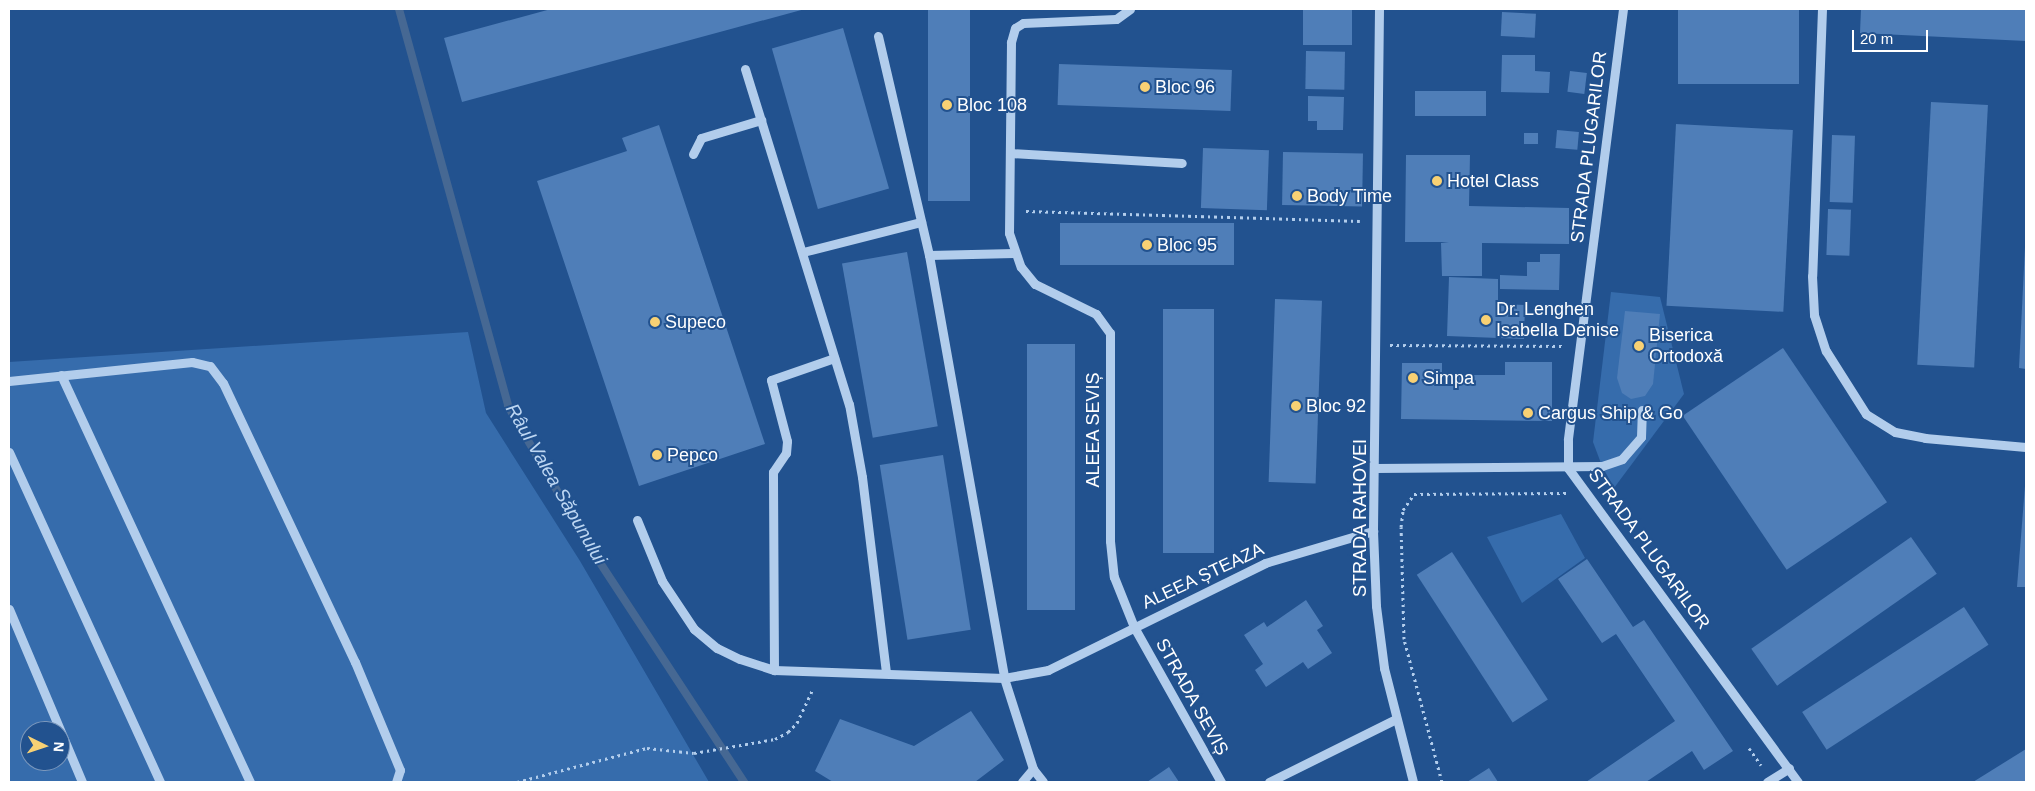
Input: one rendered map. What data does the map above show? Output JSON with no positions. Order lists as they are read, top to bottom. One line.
{"streets":{"street":["STRADA PLUGARILOR","ALEEA SEVIȘ","STRADA RAHOVEI","ALEEA ȘTEAZA","STRADA SEVIȘ"]},"crossings":[["ALEEA SEVIȘ","ALEEA ȘTEAZA"],["ALEEA SEVIȘ","STRADA SEVIȘ"],["STRADA RAHOVEI","ALEEA ȘTEAZA"],["ALEEA ȘTEAZA","STRADA SEVIȘ"]],"water":["Râul Valea Săpunului"],"places":["Bloc 96","Bloc 108","Hotel Class","Body Time","Bloc 95","Dr. Lenghen Isabella Denise","Supeco","Biserica Ortodoxă","Simpa","Bloc 92","Cargus Ship & Go","Pepco"],"scale_bar":"20 m","north":"right"}
